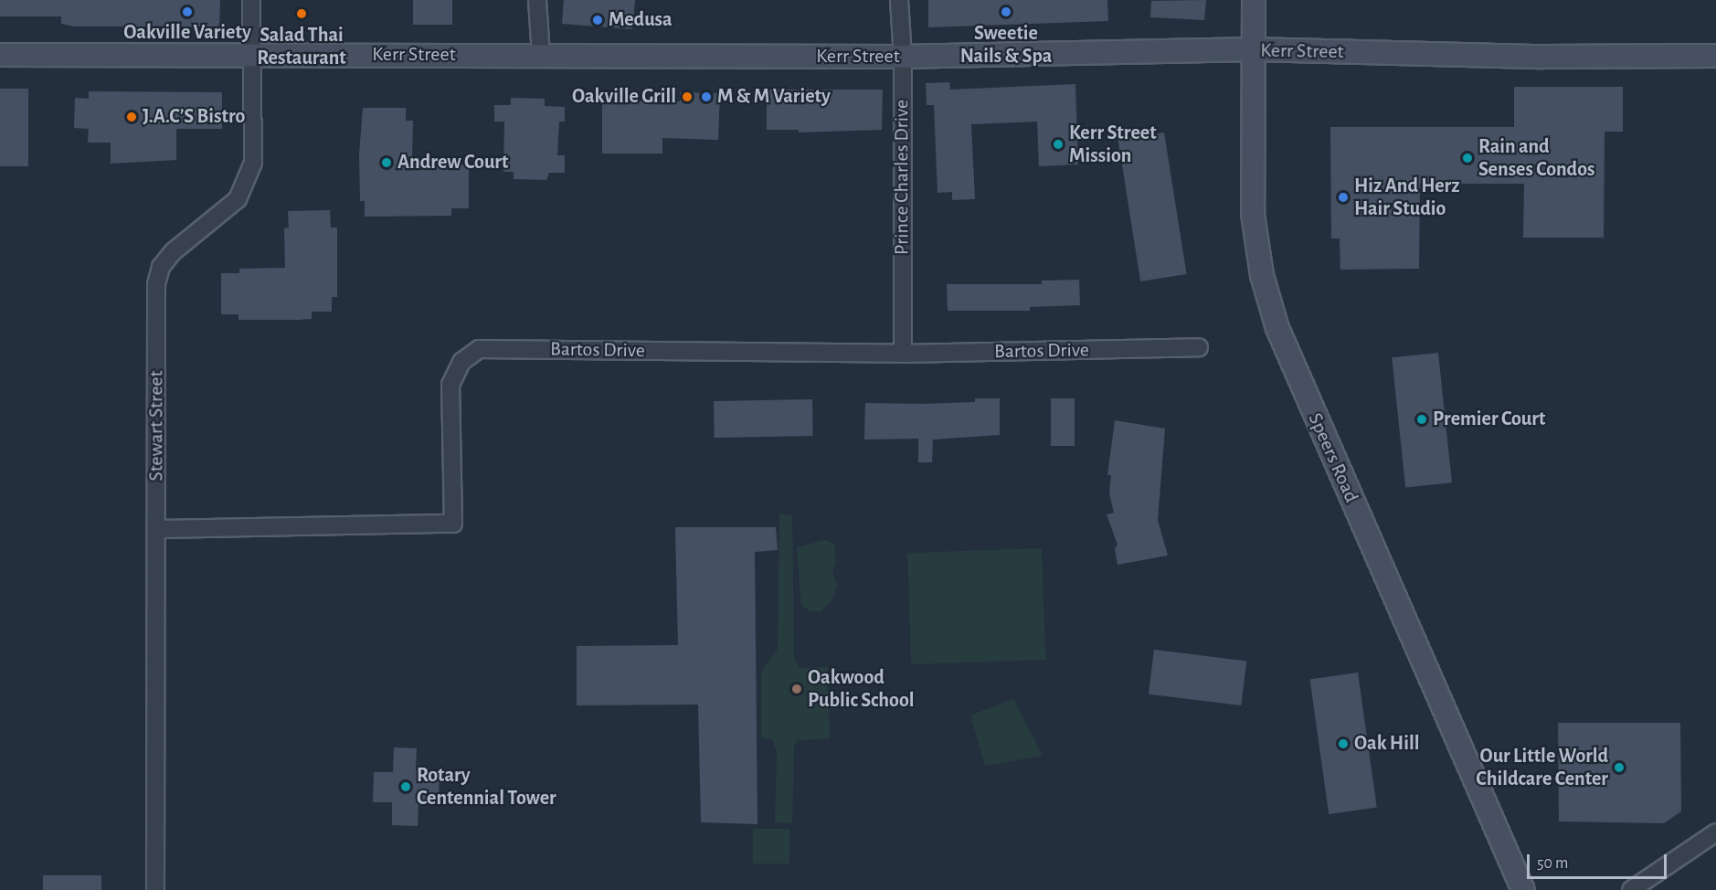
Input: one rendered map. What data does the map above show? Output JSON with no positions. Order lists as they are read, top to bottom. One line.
{"streets":{"main road":["Kerr Street","Speers Road"],"street":["Prince Charles Drive","Bartos Drive","Stewart Street"]},"crossings":[["Kerr Street","Prince Charles Drive"],["Kerr Street","Stewart Street"],["Kerr Street","Speers Road"],["Prince Charles Drive","Bartos Drive"],["Bartos Drive","Stewart Street"]],"places":["Oakville Variety","Sweetie Nails & Spa","Salad Thai Restaurant","Medusa","Oakville Grill","M & M Variety","J.A.C’S Bistro","Kerr Street Mission","Rain and Senses Condos","Andrew Court","Hiz And Herz Hair Studio","Premier Court","Oakwood Public School","Oak Hill","Our Little World Childcare Center","Rotary Centennial Tower"],"scale_bar":"50 m"}
